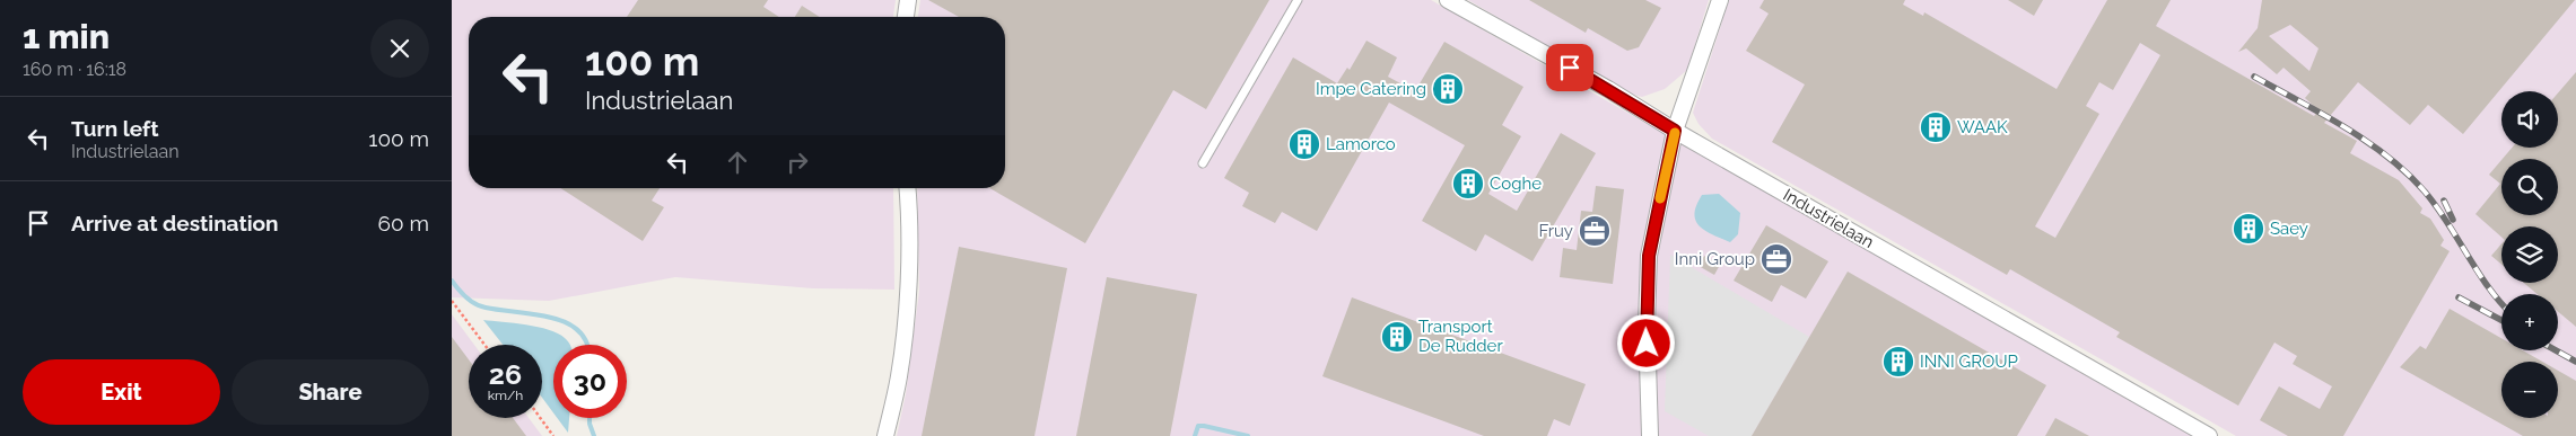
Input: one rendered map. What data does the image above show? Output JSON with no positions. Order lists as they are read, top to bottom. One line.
{"streets":{"street":["Industrielaan"]},"places":{"building":["Impe Catering","WAAK","Lamorco","Coghe","Saey","Transport De Rudder","INNI GROUP"],"office":["Fruy","Inni Group"]},"page":{"heading":["1 min","160 m · 16:18"],"turn":["100 m","Industrielaan"],"map_buttons":["+","−"],"list":[{"name":"Turn left","note":"Industrielaan","value":"100 m"},{"name":"Arrive at destination","value":"60 m"}],"speed":"26 km/h","limit":"30","buttons":["Exit","Share"]}}
